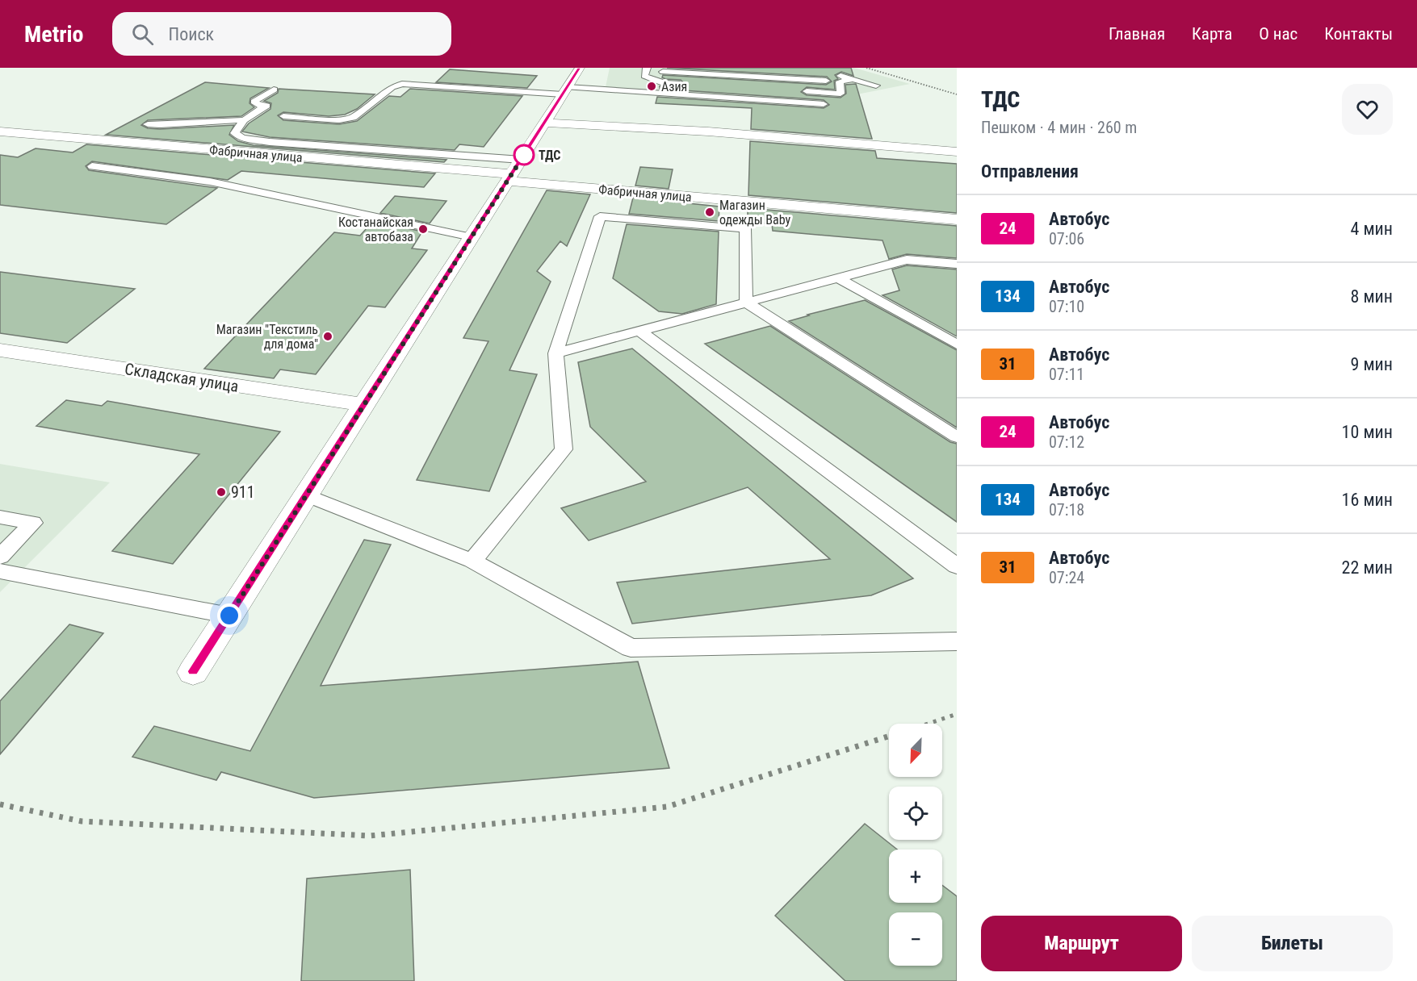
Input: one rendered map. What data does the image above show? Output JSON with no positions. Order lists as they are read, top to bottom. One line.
{"streets":{"street":["Фабричная улица","Складская улица"]},"places":["Азия","ТДС","Магазин одежды Baby","Костанайская автобаза","Магазин \"Текстиль для дома\"","911"],"lines":["bus line 24"],"north":"bottom left","page":{"header":"Metrio","search":"Поиск","nav":["Главная","Карта","О нас","Контакты"],"heading":[["ТДС","Пешком · 4 мин · 260 m"],"Отправления"],"list":[{"mark":"24","name":"Автобус","note":"07:06","value":"4 мин"},{"mark":"134","name":"Автобус","note":"07:10","value":"8 мин"},{"mark":"31","name":"Автобус","note":"07:11","value":"9 мин"},{"mark":"24","name":"Автобус","note":"07:12","value":"10 мин"},{"mark":"134","name":"Автобус","note":"07:18","value":"16 мин"},{"mark":"31","name":"Автобус","note":"07:24","value":"22 мин"}],"map_buttons":["+","−"],"buttons":["Маршрут","Билеты"]}}
